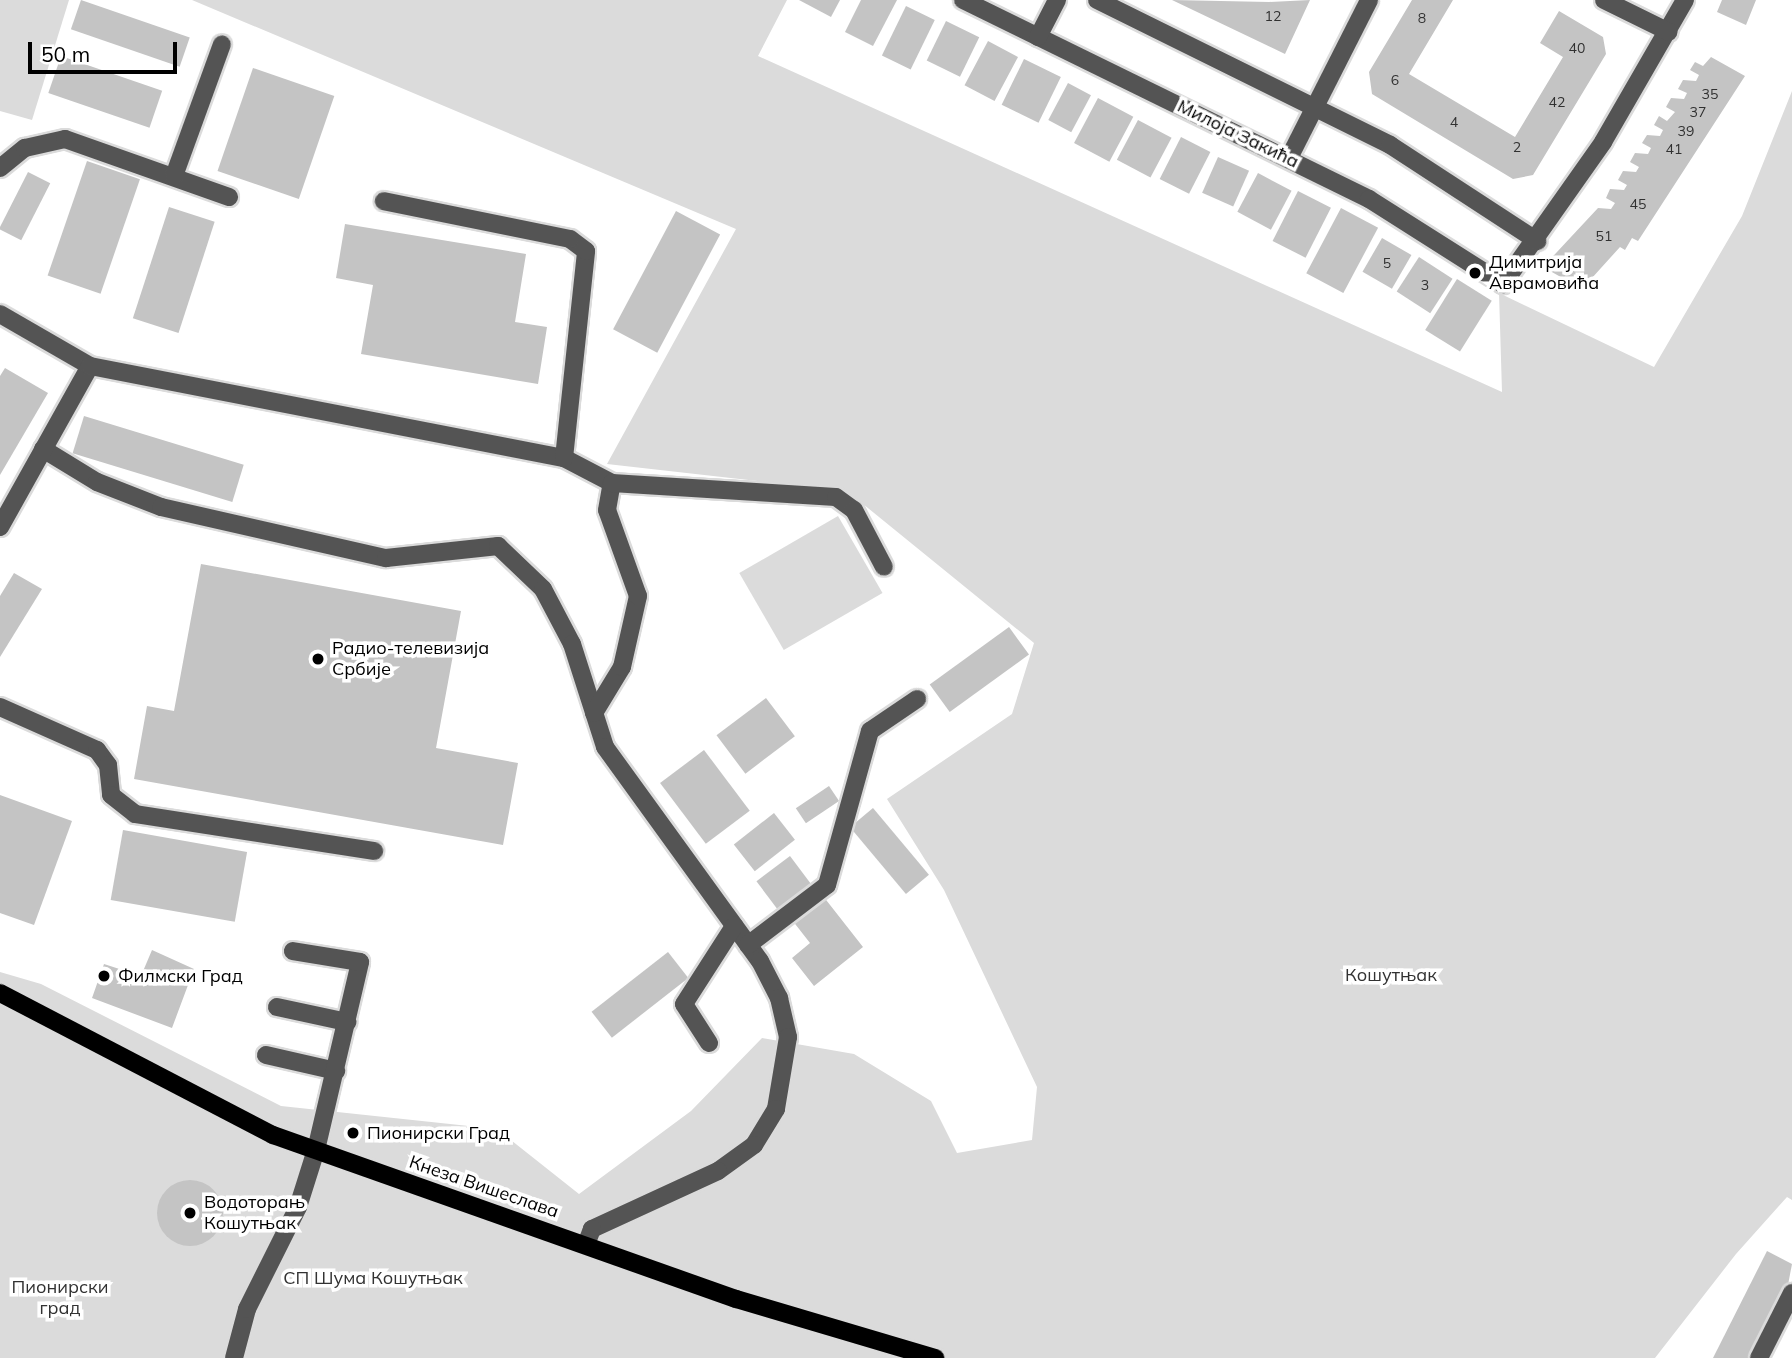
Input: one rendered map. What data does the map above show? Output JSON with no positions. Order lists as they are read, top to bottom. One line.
{"streets":{"main road":["Кнеза Вишеслава"],"street":["Милоја Закића"]},"parks":["Кошутњак","СП Шума Кошутњак","Пионирски град"],"places":["Димитрија Аврамовића","Радио-телевизија Србије","Филмски Град","Пионирски Град","Водоторањ Кошутњак"],"house_numbers":["12","8","40","6","35","42","37","4","39","2","41","45","51","5","3"],"scale_bar":"50 m"}
